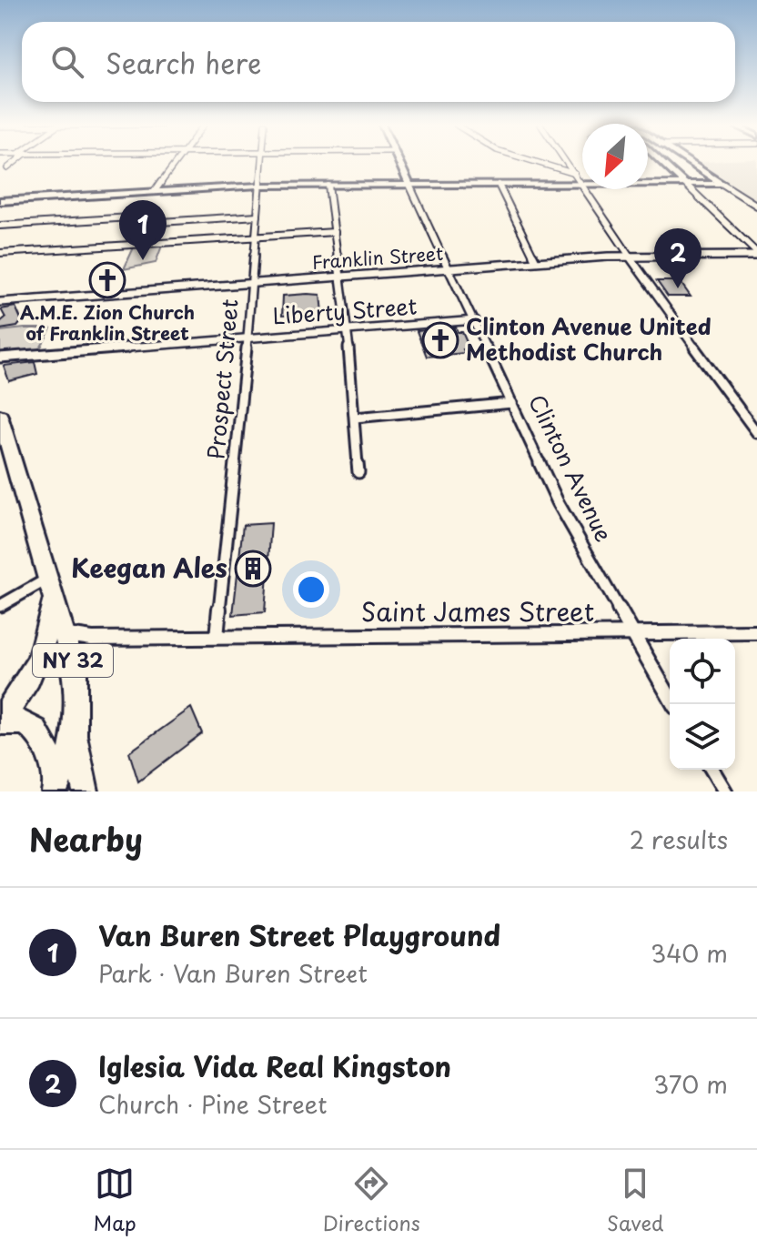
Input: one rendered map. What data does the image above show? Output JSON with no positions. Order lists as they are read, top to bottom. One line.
{"streets":{"highway":["NY 32"],"main road":["Clinton Avenue"],"street":["Franklin Street","Liberty Street","Prospect Street","Saint James Street"]},"crossings":[["Franklin Street","Prospect Street"],["Franklin Street","Clinton Avenue"],["Liberty Street","Prospect Street"],["Liberty Street","Clinton Avenue"],["Prospect Street","Saint James Street"],["Clinton Avenue","Saint James Street"],["Saint James Street","NY 32"]],"places":{"church":["A.M.E. Zion Church of Franklin Street","Clinton Avenue United Methodist Church"],"building":["Keegan Ales"]},"north":"bottom left","page":{"search":"Search here","pins":["1","2"],"heading":["Nearby","2 results"],"list":[{"mark":"1","name":"Van Buren Street Playground","note":"Park · Van Buren Street","value":"340 m"},{"mark":"2","name":"Iglesia Vida Real Kingston","note":"Church · Pine Street","value":"370 m"}],"nav":["Map","Directions","Saved"]}}
